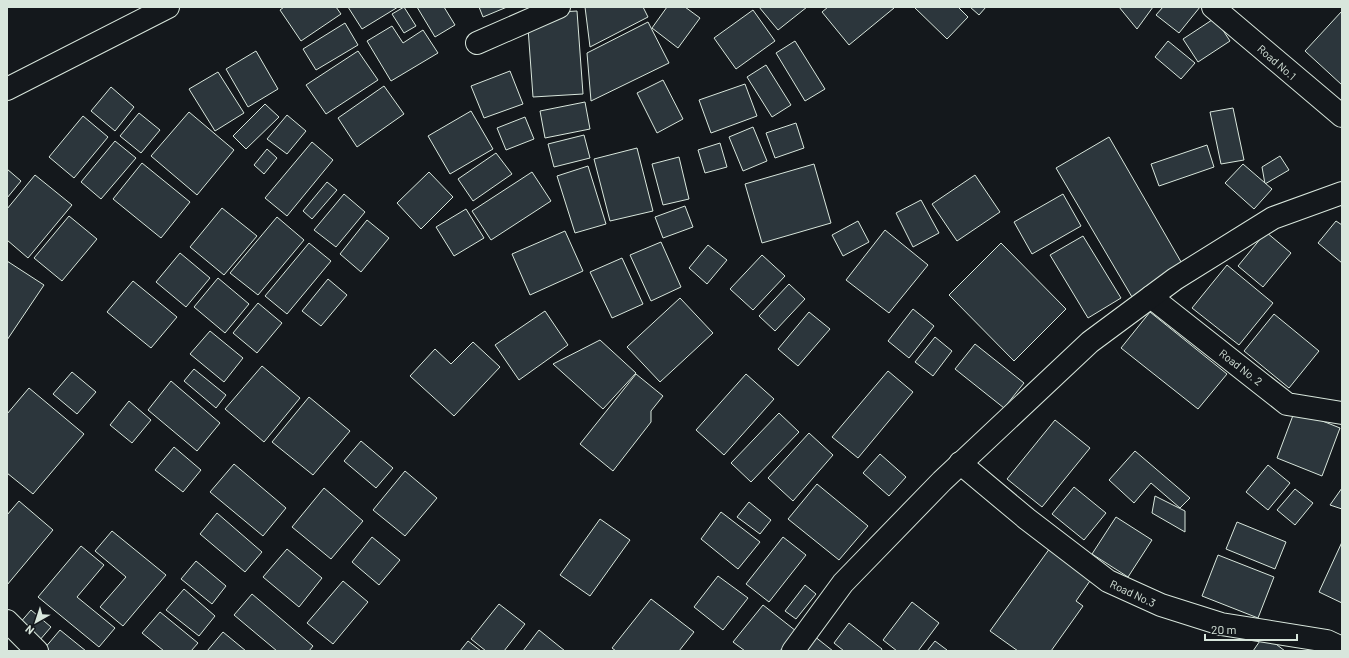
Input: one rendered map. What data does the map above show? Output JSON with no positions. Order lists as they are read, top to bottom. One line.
{"streets":{"street":["Road No.1","Road No. 2","Road No.3"]},"scale_bar":"20 m","north":"bottom left"}
